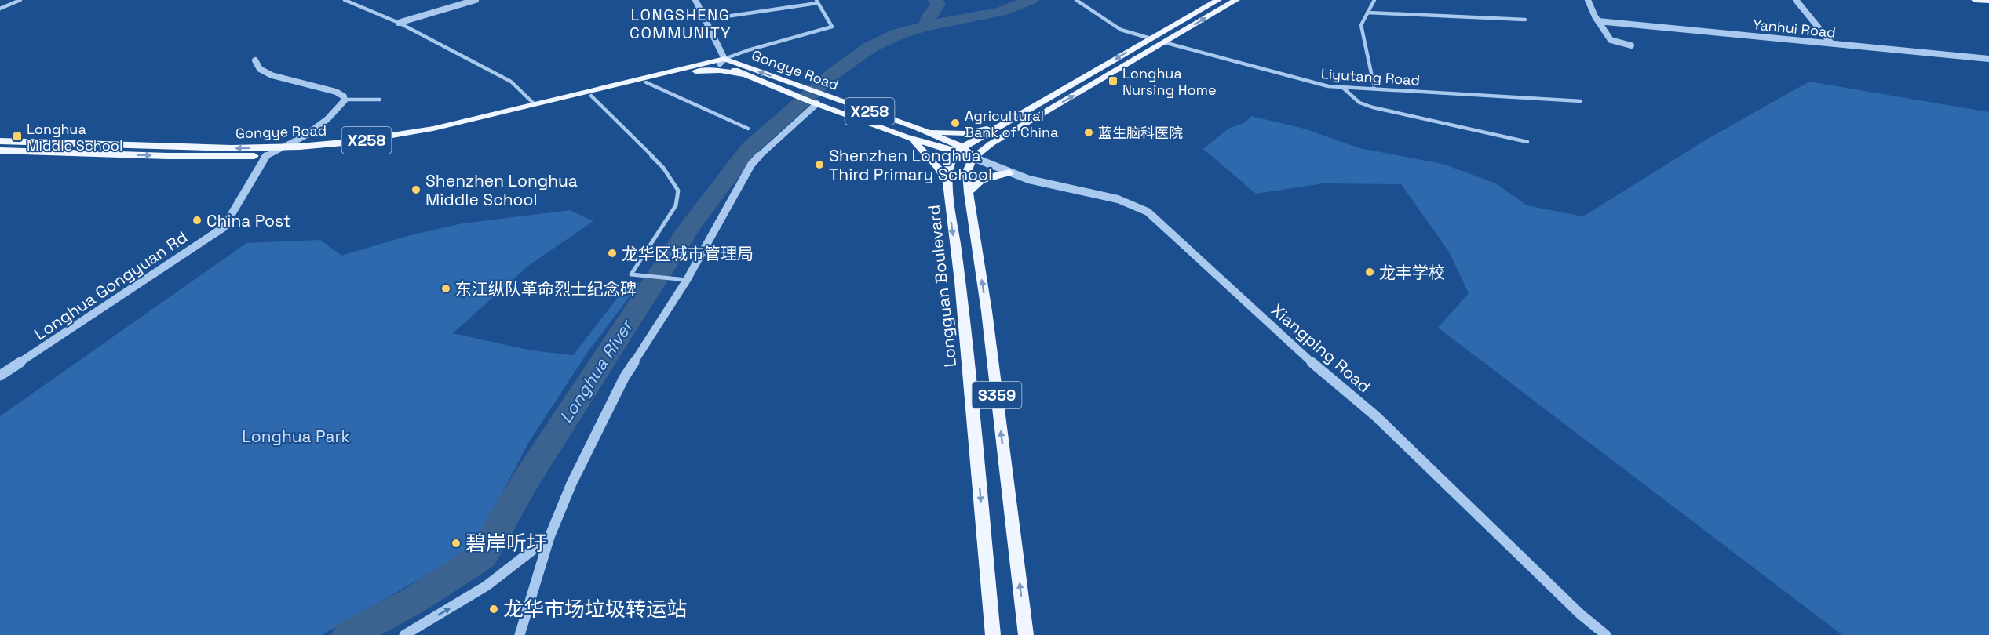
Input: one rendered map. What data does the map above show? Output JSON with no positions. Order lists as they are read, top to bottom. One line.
{"streets":{"main road":["Gongye Road","X258","Longguan Boulevard","S359"],"street":["Yanhui Road","Liyutang Road","Longhua Gongyuan Rd","Xiangping Road"]},"crossings":[["Gongye Road","Longhua Gongyuan Rd"],["Gongye Road","Longguan Boulevard"],["Gongye Road","Xiangping Road"],["Gongye Road","S359"],["Xiangping Road","S359"]],"districts":["LONGSHENG COMMUNITY"],"water":["Longhua River"],"parks":["Longhua Park"],"places":{"transit":["Longhua Nursing Home","Longhua Middle School"],"other":["Agricultural Bank of China","蓝生脑科医院","Shenzhen Longhua Third Primary School","Shenzhen Longhua Middle School","China Post","龙华区城市管理局","龙丰学校","东江纵队革命烈士纪念碑","碧岸听圩","龙华市场垃圾转运站"]}}
